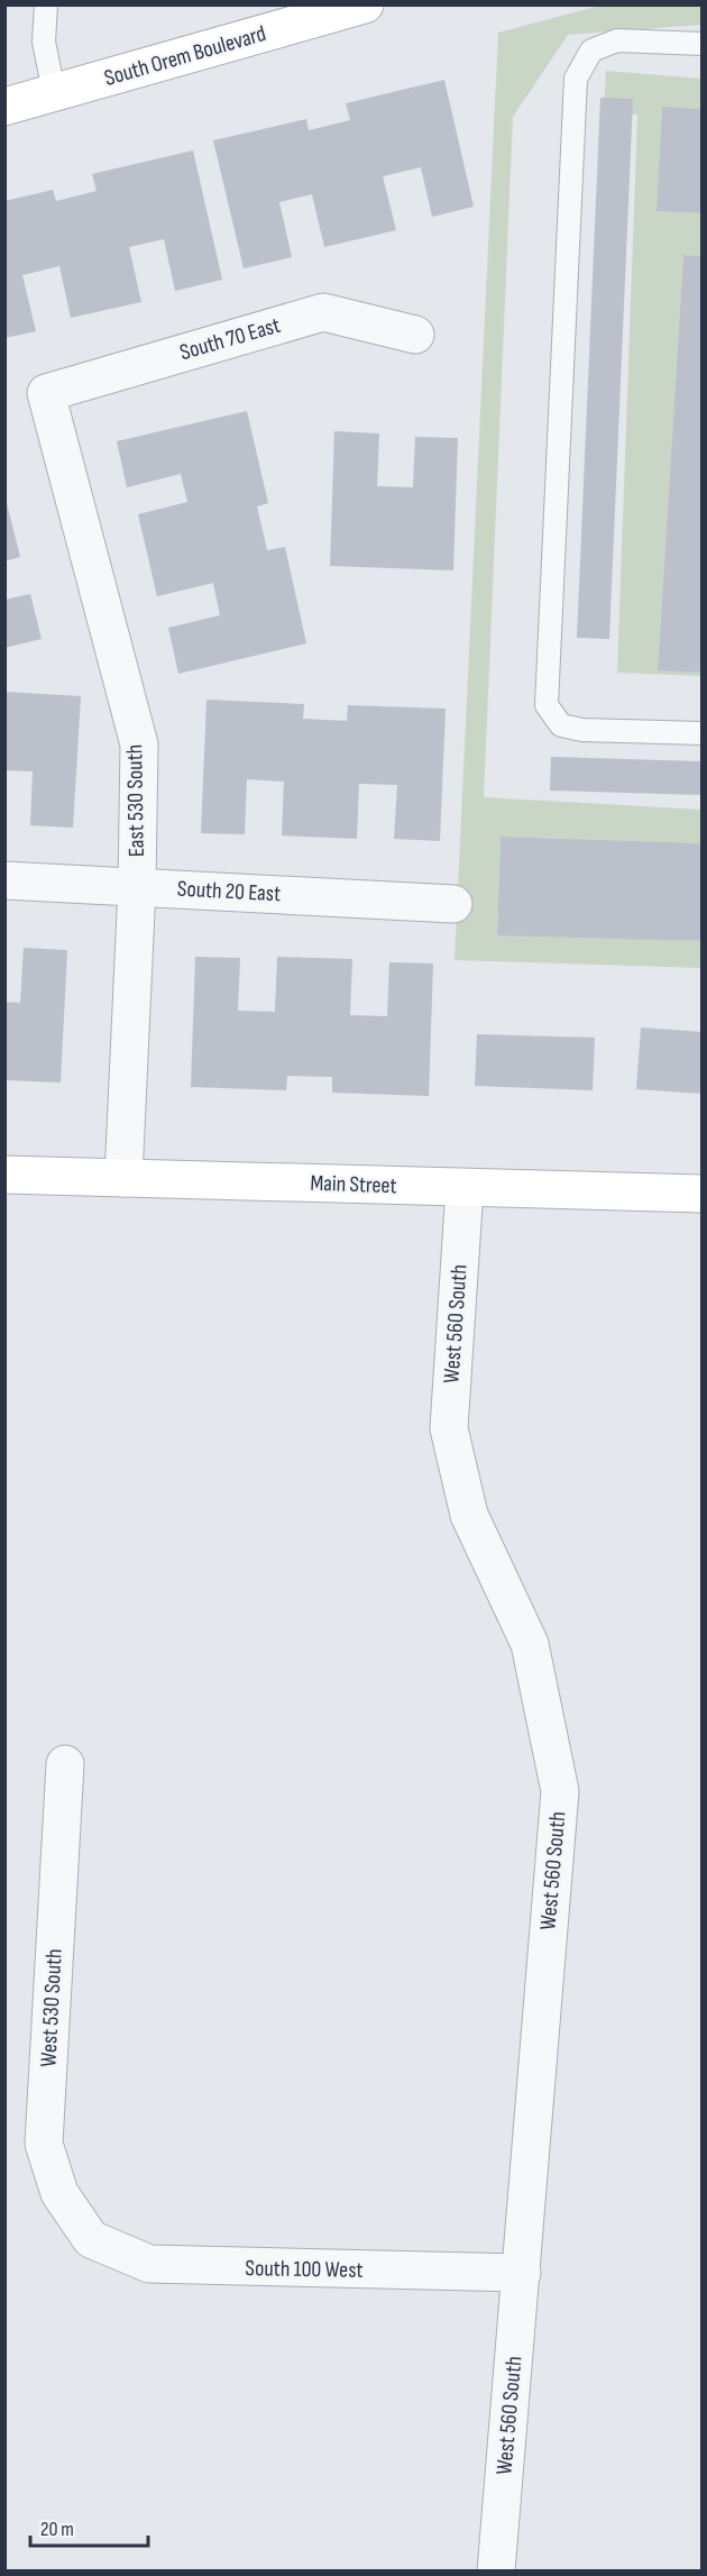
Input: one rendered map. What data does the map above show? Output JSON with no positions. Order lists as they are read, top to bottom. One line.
{"streets":{"street":["South Orem Boulevard","South 70 East","East 530 South","South 20 East","Main Street","West 560 South","West 530 South","South 100 West"]},"crossings":[["South 70 East","East 530 South"],["East 530 South","South 20 East"],["East 530 South","Main Street"],["Main Street","West 560 South"],["West 560 South","South 100 West"],["West 530 South","South 100 West"]],"scale_bar":"20 m"}
